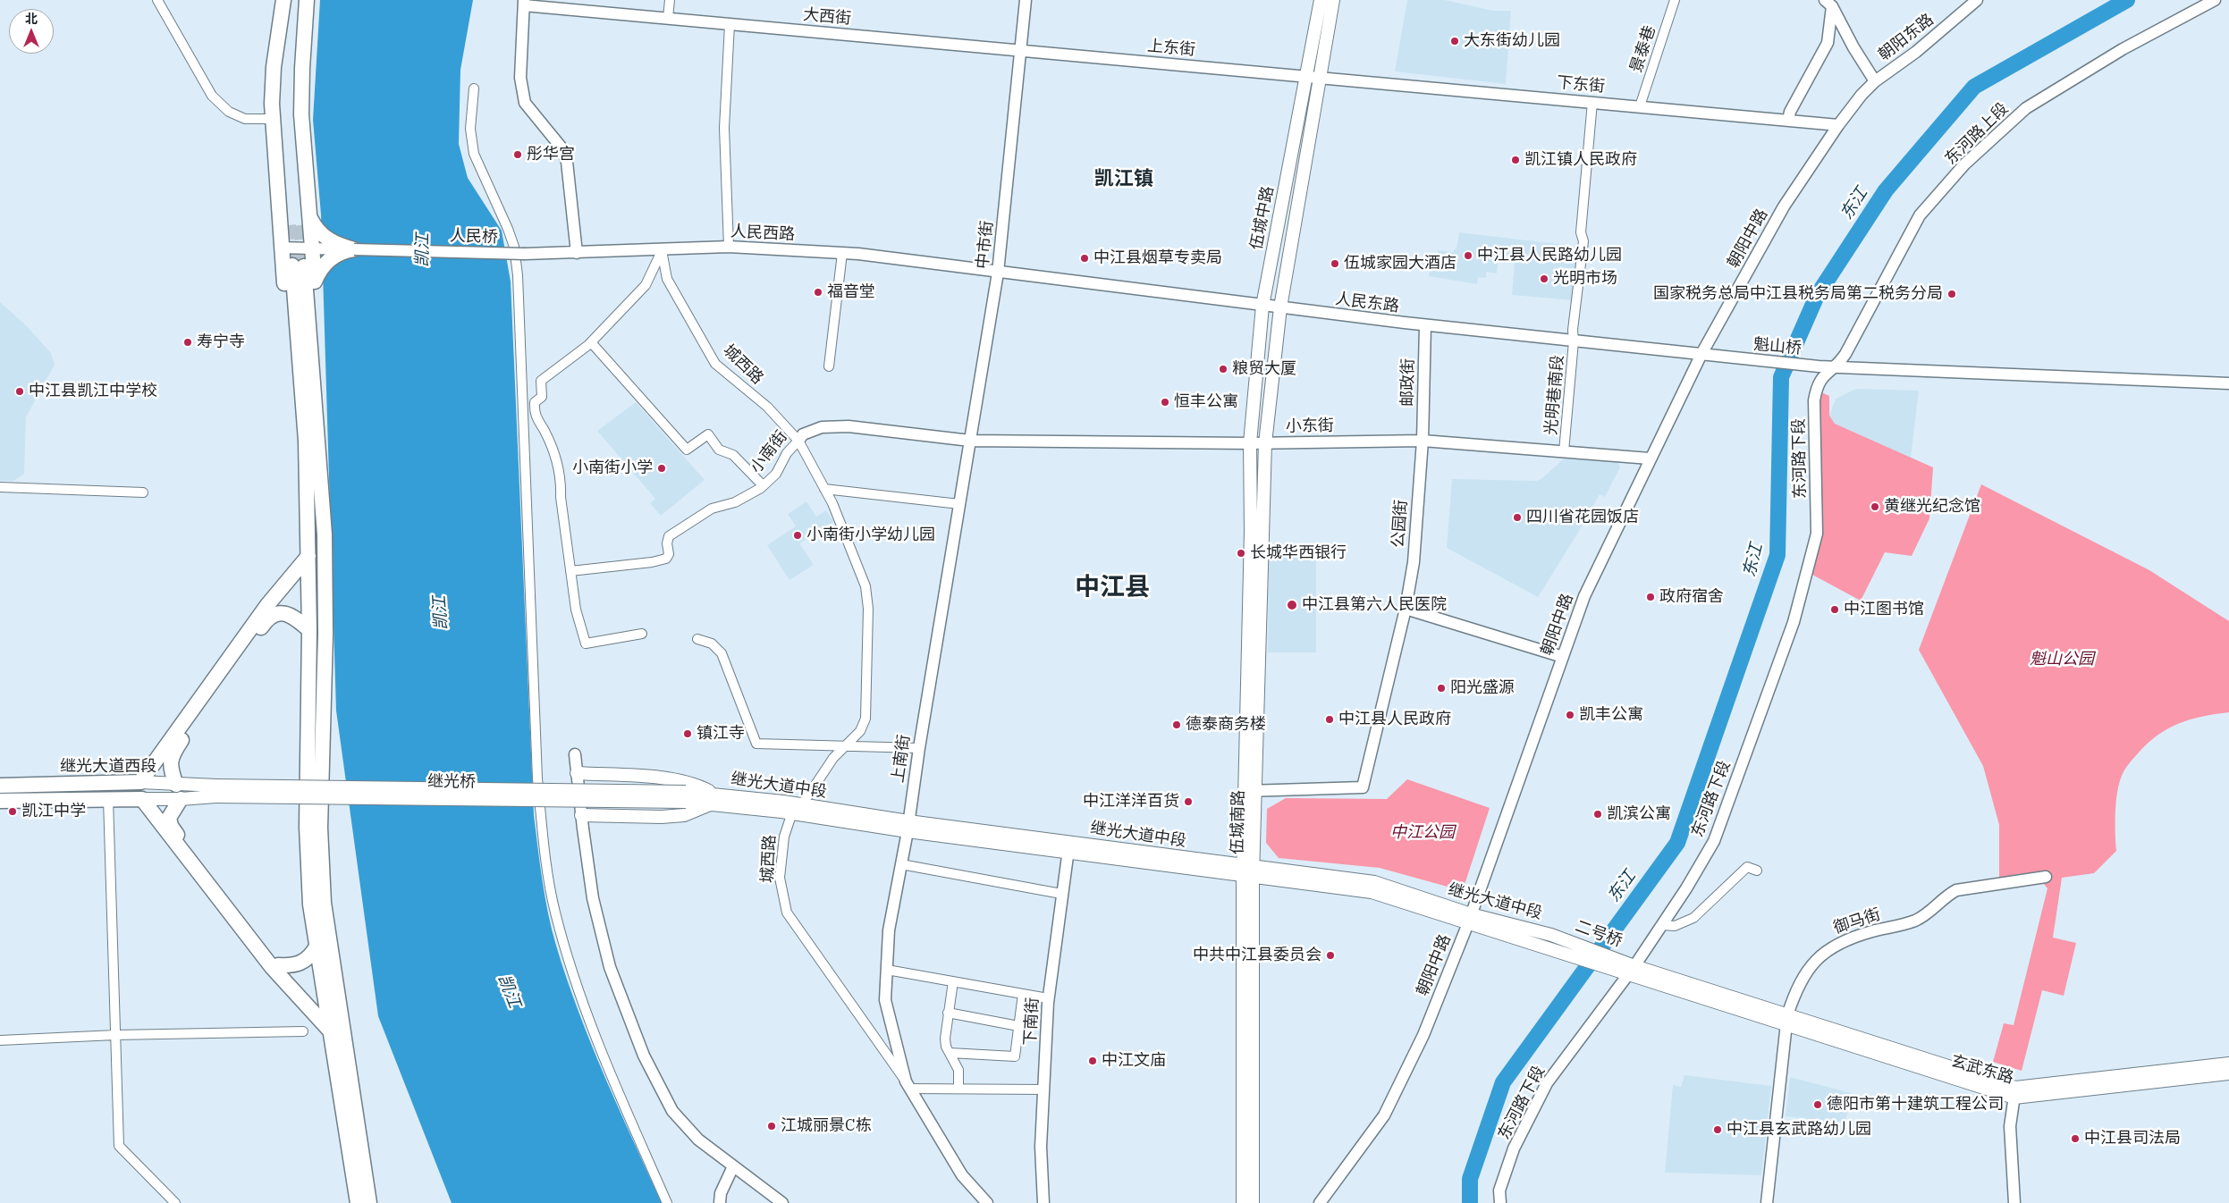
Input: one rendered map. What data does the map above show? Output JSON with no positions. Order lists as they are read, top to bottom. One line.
{"streets":{"main road":["伍城中路","继光大道西段","继光桥","继光大道中段","伍城南路","二号桥","玄武东路"],"street":["大西街","朝阳东路","上东街","景泰巷","下东街","东河路上段","人民西路","人民桥","朝阳中路","中市街","人民东路","魁山桥","城西路","邮政街","光明巷南段","小东街","小南街","东河路下段","公园街","上南街","御马街","下南街"]},"crossings":[["大西街","上东街"],["大西街","中市街"],["朝阳东路","朝阳中路"],["上东街","下东街"],["上东街","伍城中路"],["上东街","中市街"],["景泰巷","下东街"],["下东街","伍城中路"],["下东街","朝阳中路"],["下东街","光明巷南段"],["东河路上段","魁山桥"],["东河路上段","东河路下段"],["伍城中路","人民东路"],["伍城中路","小东街"],["伍城中路","伍城南路"],["人民西路","人民桥"],["人民西路","中市街"],["人民西路","人民东路"],["人民西路","城西路"],["朝阳中路","人民东路"],["朝阳中路","小东街"],["朝阳中路","继光大道中段"],["中市街","人民东路"],["中市街","小东街"],["中市街","小南街"],["中市街","上南街"],["人民东路","魁山桥"],["人民东路","邮政街"],["人民东路","光明巷南段"],["魁山桥","东河路下段"],["城西路","小南街"],["城西路","上南街"],["城西路","继光大道中段"],["邮政街","小东街"],["邮政街","公园街"],["光明巷南段","小东街"],["小东街","小南街"],["小东街","公园街"],["小东街","上南街"],["小东街","伍城南路"],["小南街","上南街"],["东河路下段","二号桥"],["公园街","伍城南路"],["上南街","继光大道中段"],["继光大道西段","继光桥"],["继光桥","继光大道中段"],["继光大道中段","伍城南路"],["继光大道中段","二号桥"],["继光大道中段","下南街"],["御马街","二号桥"],["御马街","玄武东路"],["二号桥","玄武东路"]],"districts":["凯江镇","中江县"],"water":["东江","凯江"],"parks":["魁山公园","中江公园"],"places":["大东街幼儿园","彤华宫","凯江镇人民政府","中江县人民路幼儿园","中江县烟草专卖局","伍城家园大酒店","光明市场","福音堂","国家税务总局中江县税务局第二税务分局","寿宁寺","粮贸大厦","中江县凯江中学校","恒丰公寓","小南街小学","黄继光纪念馆","四川省花园饭店","小南街小学幼儿园","长城华西银行","政府宿舍","中江县第六人民医院","中江图书馆","阳光盛源","凯丰公寓","中江县人民政府","德泰商务楼","镇江寺","中江洋洋百货","凯江中学","凯滨公寓","中共中江县委员会","中江文庙","德阳市第十建筑工程公司","江城丽景C栋","中江县玄武路幼儿园","中江县司法局"],"north":"top"}
